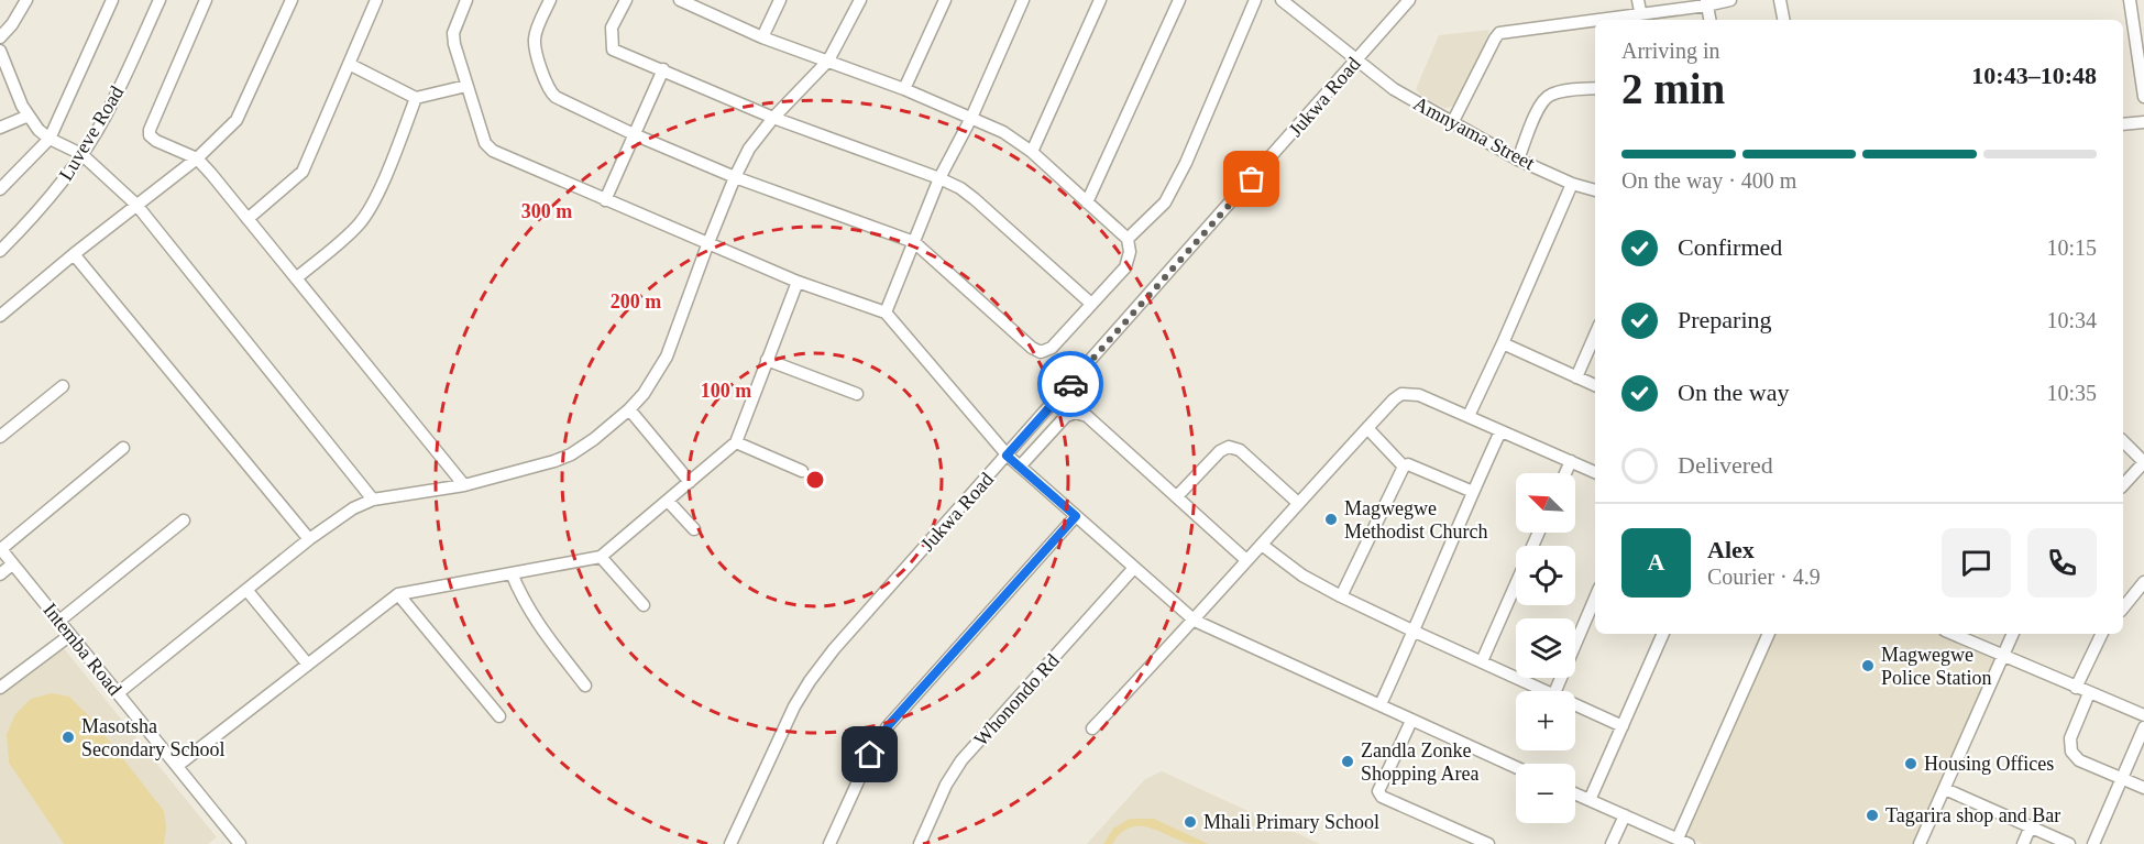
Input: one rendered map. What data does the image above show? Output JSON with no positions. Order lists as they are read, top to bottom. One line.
{"streets":{"street":["Jukwa Road","Luveve Road","Amnyama Street","Intemba Road","Whonondo Rd"]},"crossings":[["Jukwa Road","Amnyama Street"]],"places":["Magwegwe Methodist Church","Magwegwe Police Station","Masotsha Secondary School","Zandla Zonke Shopping Area","Housing Offices","Tagarira shop and Bar","Mhali Primary School"],"north":"top left","page":{"heading":["2 min","Arriving in","10:43–10:48"],"panel":["Alex","Courier · 4.9"],"bar":"On the way · 400 m","list":[["Confirmed","10:15"],["Preparing","10:34"],["On the way","10:35"],"Delivered"],"map_buttons":["+","−"],"round":"A"},"rings":["300 m","200 m","100 m"]}
